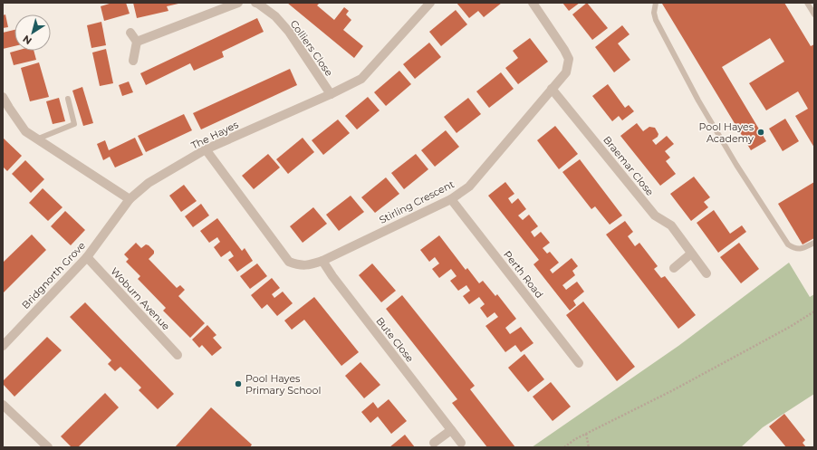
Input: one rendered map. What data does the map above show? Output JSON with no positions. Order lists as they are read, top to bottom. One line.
{"streets":{"street":["Colliers Close","The Hayes","Braemar Close","Stirling Crescent","Perth Road","Bridgnorth Grove","Woburn Avenue","Bute Close"]},"crossings":[["Colliers Close","The Hayes"],["The Hayes","Stirling Crescent"],["The Hayes","Bridgnorth Grove"],["Braemar Close","Stirling Crescent"],["Stirling Crescent","Perth Road"],["Stirling Crescent","Bute Close"],["Bridgnorth Grove","Woburn Avenue"]],"places":["Pool Hayes Academy","Pool Hayes Primary School"],"north":"bottom left"}
